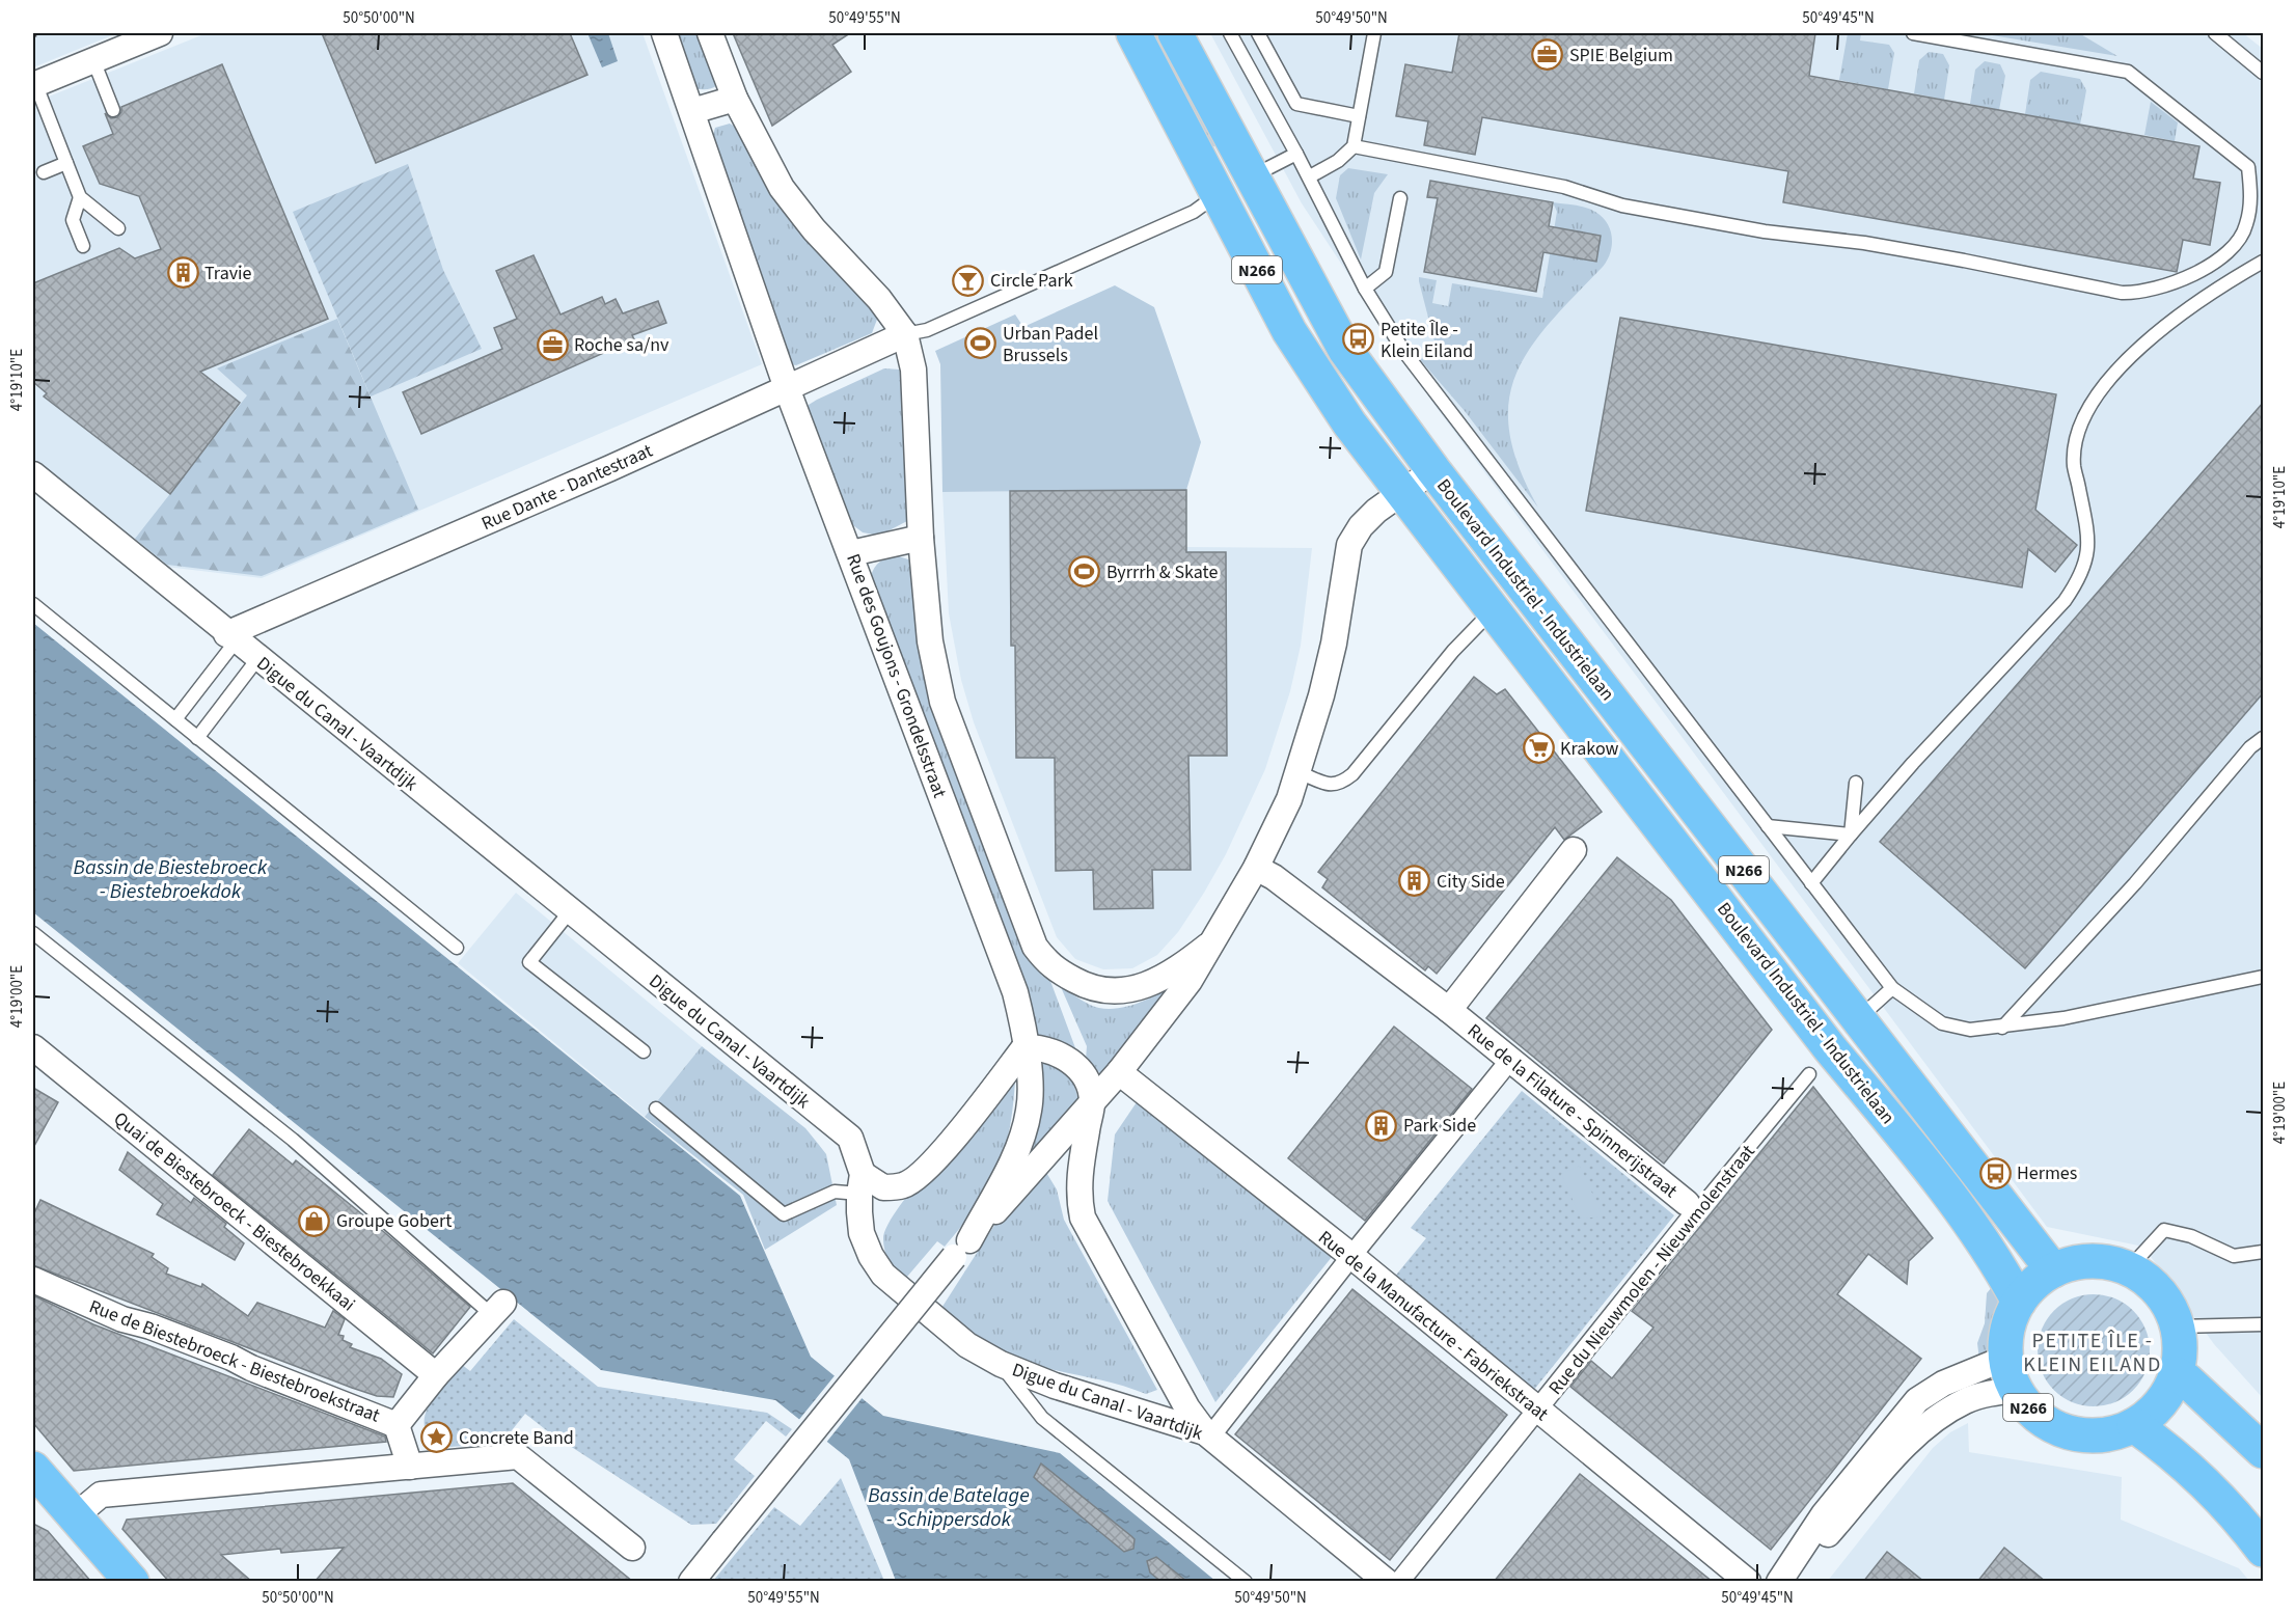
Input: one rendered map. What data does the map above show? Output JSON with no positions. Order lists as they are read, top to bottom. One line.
{"streets":{"main road":["N266","Boulevard Industriel - Industrielaan"],"street":["Rue Dante - Dantestraat","Rue des Goujons - Grondelsstraat","Digue du Canal - Vaartdijk","Rue de la Filature - Spinnerijstraat","Quai de Biestebroeck - Biestebroekkaai","Rue du Nieuwmolen - Nieuwmolenstraat","Rue de la Manufacture - Fabriekstraat","Rue de Biestebroeck - Biestebroekstraat"]},"crossings":[["N266","Boulevard Industriel - Industrielaan"],["Rue Dante - Dantestraat","Rue des Goujons - Grondelsstraat"],["Rue Dante - Dantestraat","Digue du Canal - Vaartdijk"],["Rue de la Filature - Spinnerijstraat","Rue du Nieuwmolen - Nieuwmolenstraat"],["Rue du Nieuwmolen - Nieuwmolenstraat","Rue de la Manufacture - Fabriekstraat"]],"districts":["PETITE ÎLE - KLEIN EILAND"],"water":["Bassin de Biestebroeck - Biestebroekdok","Bassin de Batelage - Schippersdok"],"places":{"office":["SPIE Belgium","Roche sa/nv"],"building":["Travie","City Side","Park Side"],"bar":["Circle Park"],"bus stop":["Petite Île - Klein Eiland","Hermes"],"sports":["Urban Padel Brussels","Byrrrh & Skate"],"supermarket":["Krakow"],"shop":["Groupe Gobert"],"place":["Concrete Band"]},"coordinates":["50°50'00\"N","50°49'55\"N","50°49'50\"N","50°49'45\"N","4°19'10\"E","4°19'00\"E"]}
